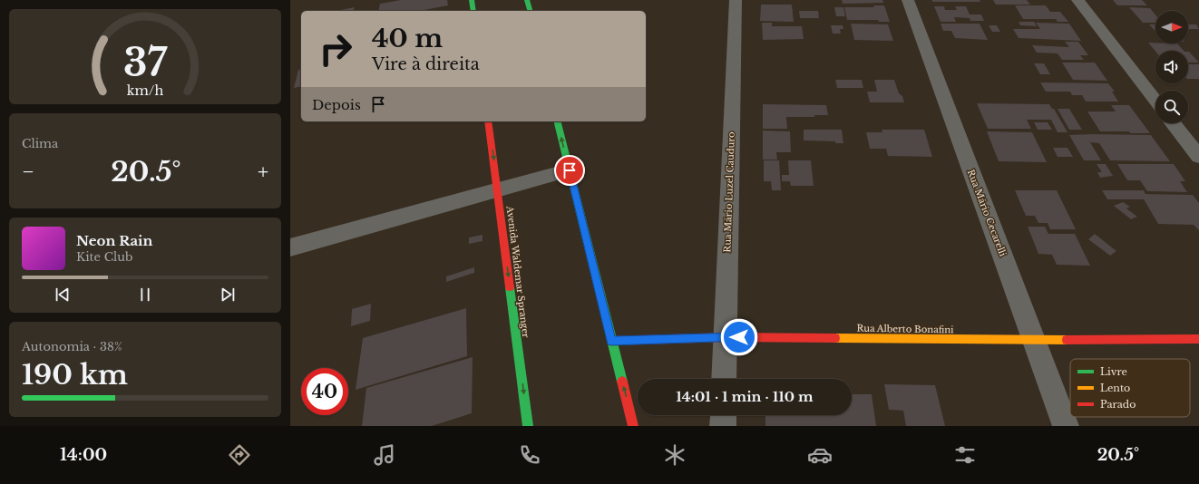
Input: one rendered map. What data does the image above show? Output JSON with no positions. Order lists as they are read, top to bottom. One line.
{"streets":{"main road":["Avenida Waldemar Spranger","Rua Alberto Bonafini"],"street":["Rua Mário Luzel Cauduro","Rua Mário Cecarelli"]},"crossings":[["Rua Mário Luzel Cauduro","Rua Alberto Bonafini"],["Rua Mário Cecarelli","Rua Alberto Bonafini"]],"one_way":["Avenida Waldemar Spranger"],"legend":["Livre","Lento","Parado"],"north":"right","page":{"turn":["40 m","Vire à direita"],"then":"Depois","tile":["Clima",["Autonomia · 38%","190 km"]],"heat":["−","20.5°","+"],"song":["Neon Rain","Kite Club"],"limit":"40","trip":"14:01 · 1 min · 110 m","tabs":["14:00","20.5°"],"gauge":["37","km/h"]}}
